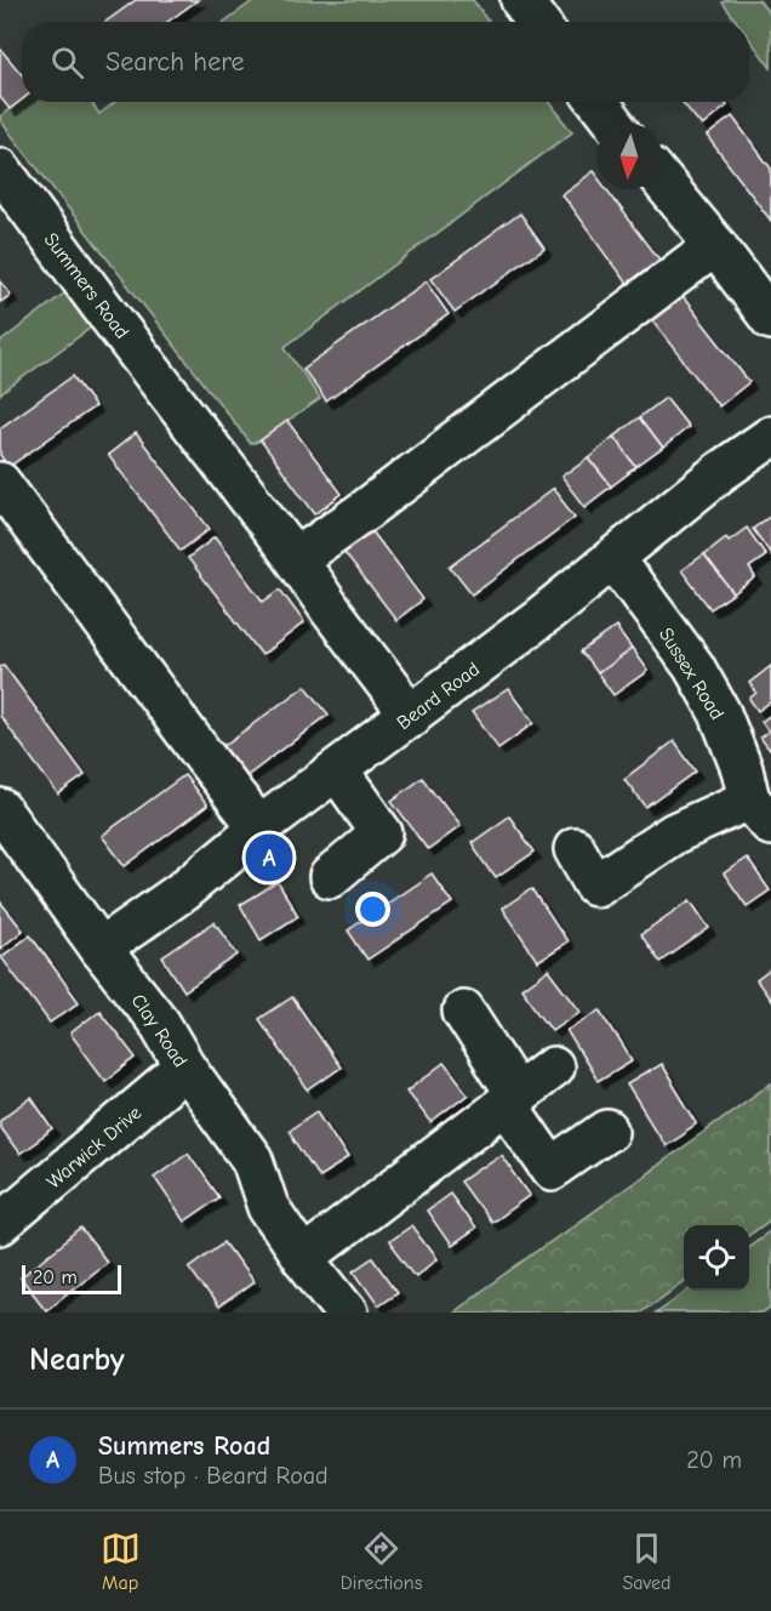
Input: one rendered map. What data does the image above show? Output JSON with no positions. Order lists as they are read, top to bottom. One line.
{"streets":{"street":["Summers Road","Sussex Road","Beard Road","Clay Road","Warwick Drive"]},"crossings":[["Summers Road","Beard Road"],["Sussex Road","Beard Road"],["Beard Road","Clay Road"],["Clay Road","Warwick Drive"]],"scale_bar":"20 m","north":"bottom","page":{"search":"Search here","pins":"A","scale":"20 m","heading":"Nearby","list":[{"mark":"A","name":"Summers Road","note":"Bus stop · Beard Road","value":"20 m"}],"nav":["Map","Directions","Saved"]}}
